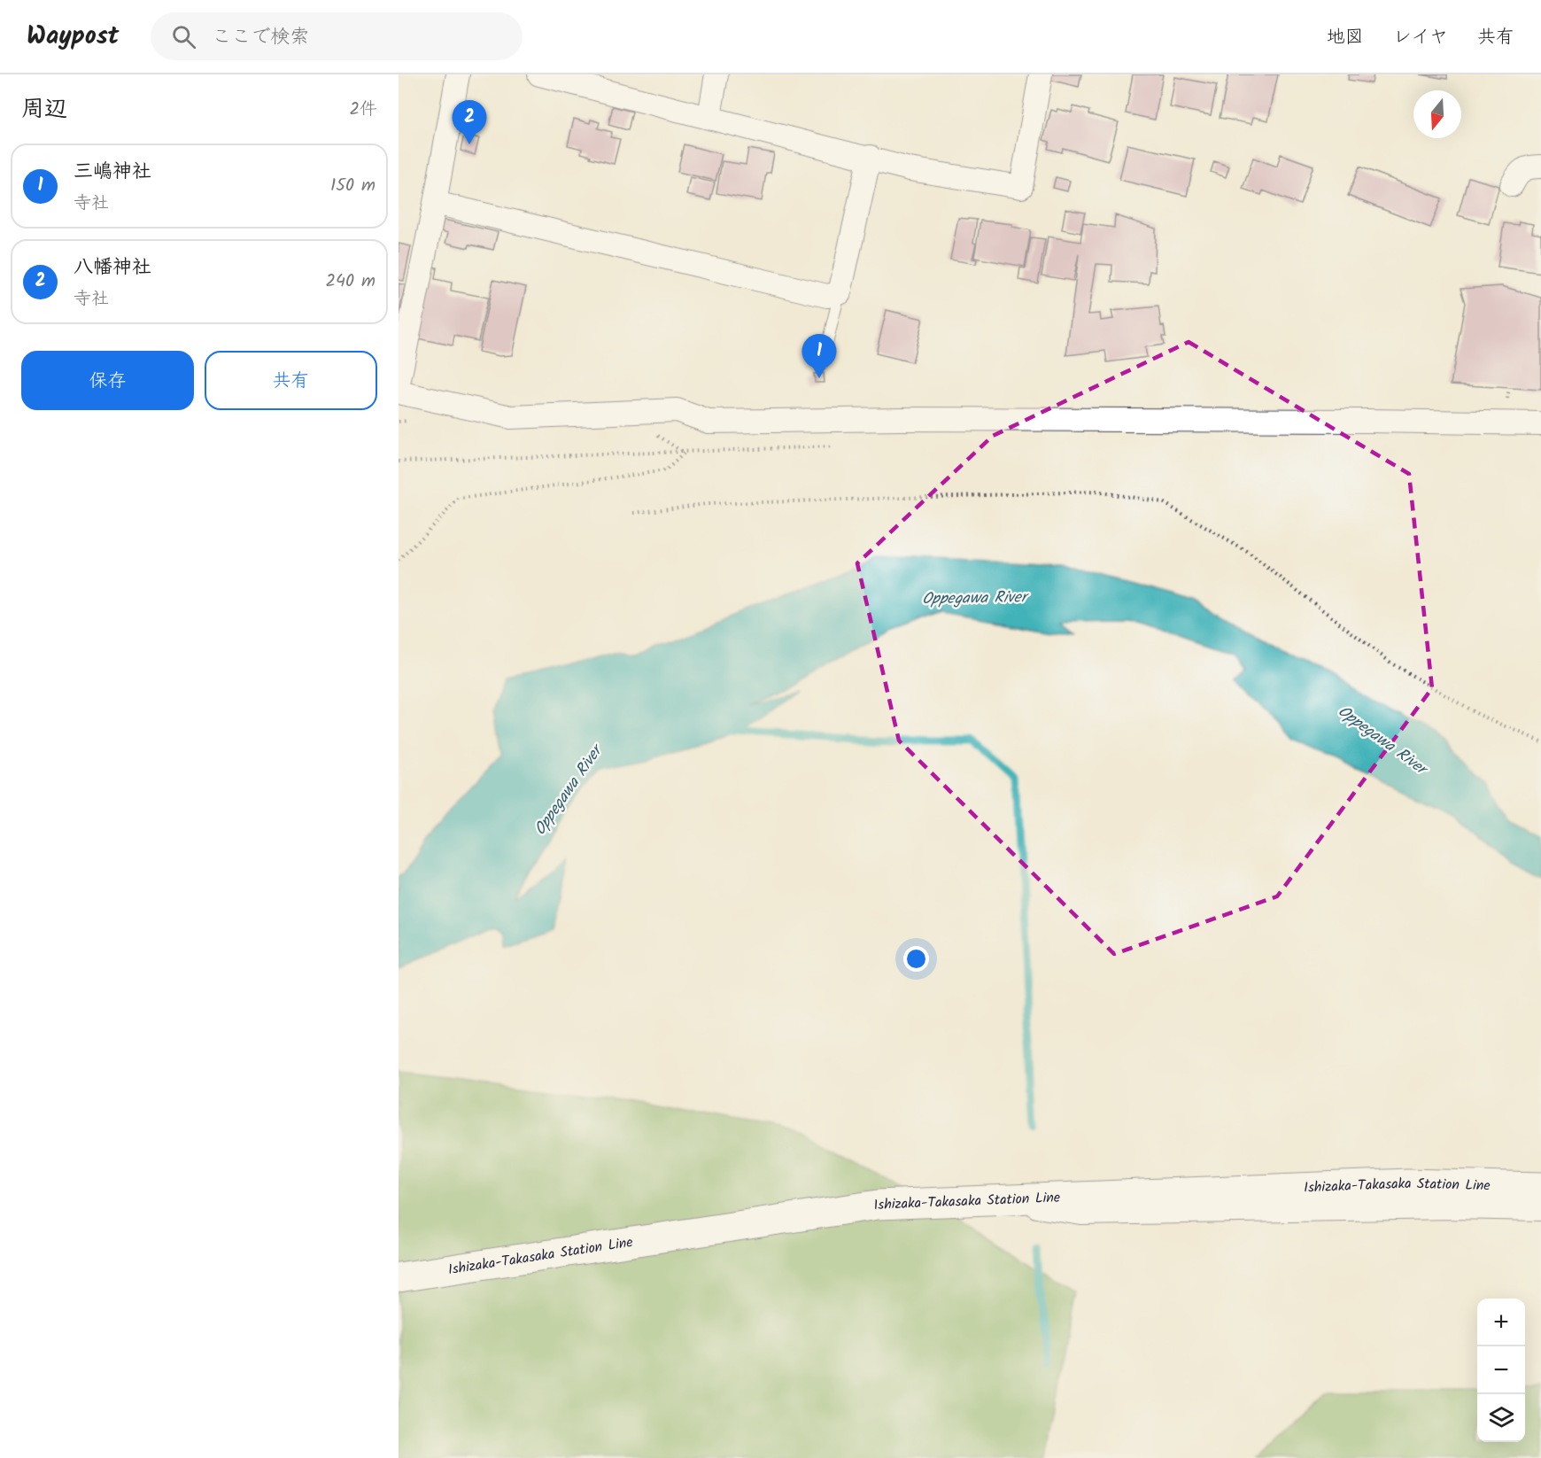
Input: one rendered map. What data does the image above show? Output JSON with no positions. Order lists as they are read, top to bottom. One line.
{"streets":{"main road":["Ishizaka-Takasaka Station Line"]},"water":["Oppegawa River"],"north":"bottom","page":{"header":"Waypost","search":"ここで検索","nav":["地図","レイヤ","共有"],"heading":["周辺","2件"],"pins":["2","1"],"list":[{"mark":"1","name":"三嶋神社","note":"寺社","value":"150 m"},{"mark":"2","name":"八幡神社","note":"寺社","value":"240 m"}],"buttons":["保存","共有"],"map_buttons":["+","−"]}}
